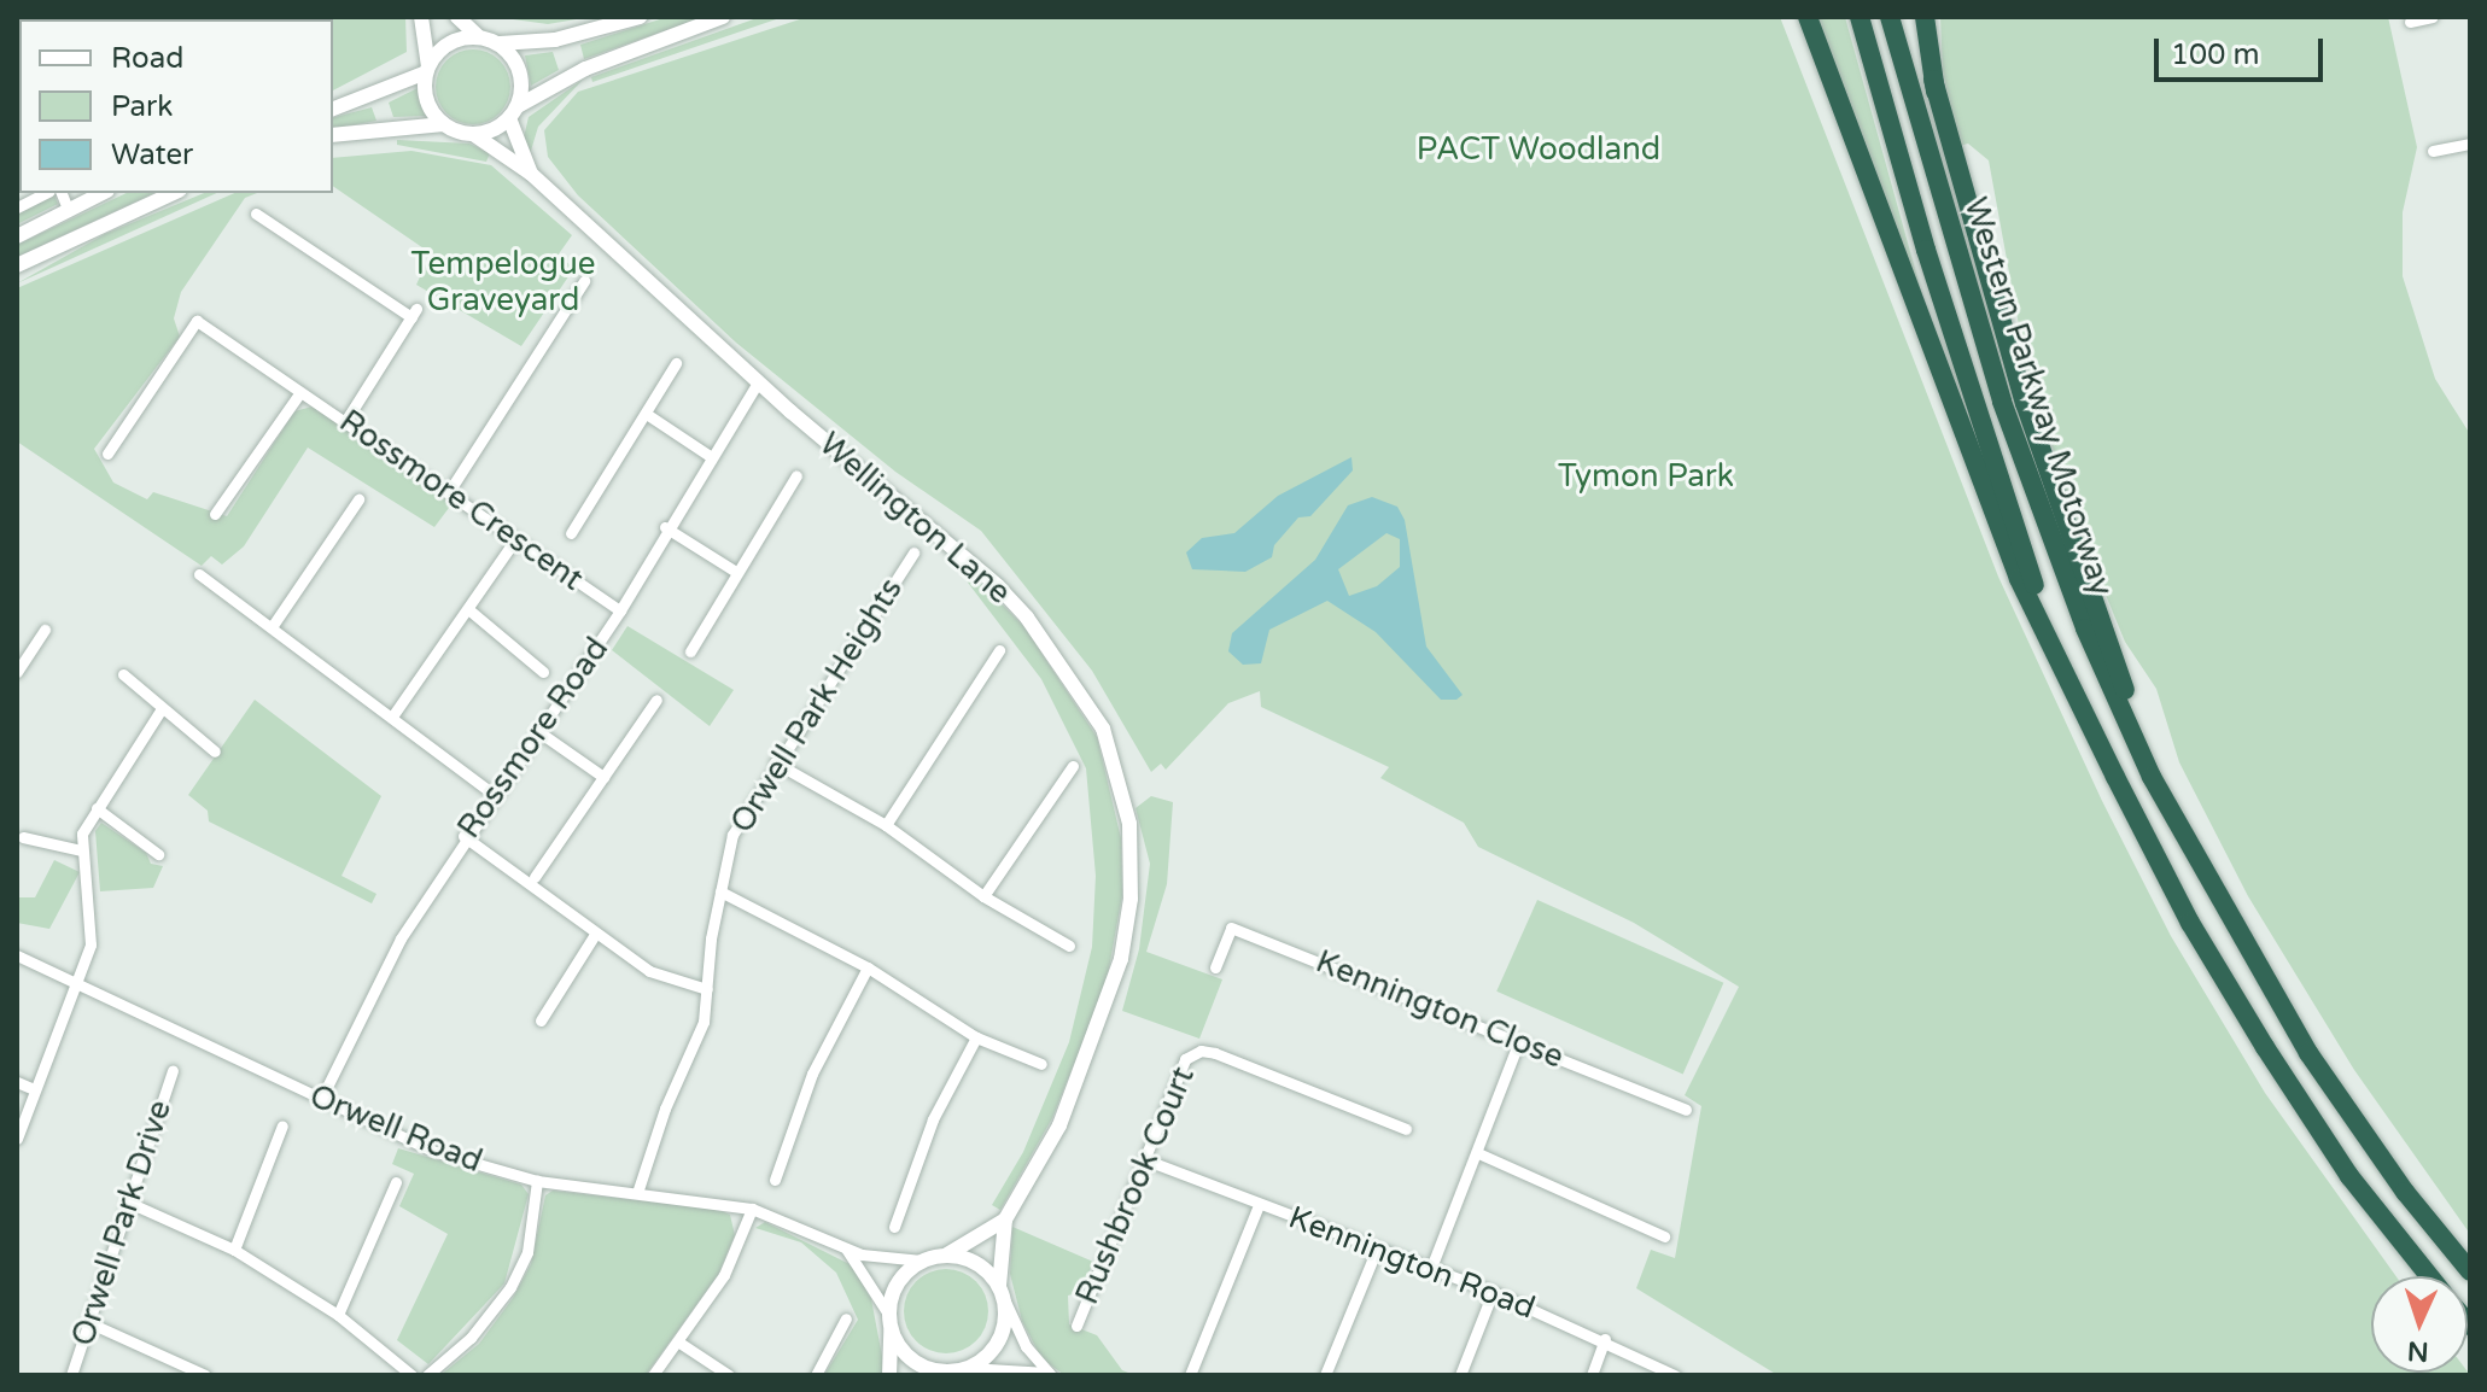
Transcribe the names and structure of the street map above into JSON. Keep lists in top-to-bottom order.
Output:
{
  "streets": {
    "highway": ["Western Parkway Motorway"],
    "street": [
      "Rossmore Crescent",
      "Wellington Lane",
      "Orwell Park Heights",
      "Rossmore Road",
      "Kennington Close",
      "Orwell Road",
      "Rushbrook Court",
      "Orwell Park Drive",
      "Kennington Road"
    ]
  },
  "crossings": [
    ["Rossmore Crescent", "Rossmore Road"],
    ["Wellington Lane", "Rossmore Road"],
    ["Wellington Lane", "Orwell Road"],
    ["Orwell Park Heights", "Orwell Road"],
    ["Rossmore Road", "Orwell Road"],
    ["Rushbrook Court", "Kennington Road"]
  ],
  "parks": ["PACT Woodland", "Tempelogue Graveyard", "Tymon Park"],
  "legend": ["Road", "Park", "Water"],
  "scale_bar": "100 m",
  "north": "bottom"
}
